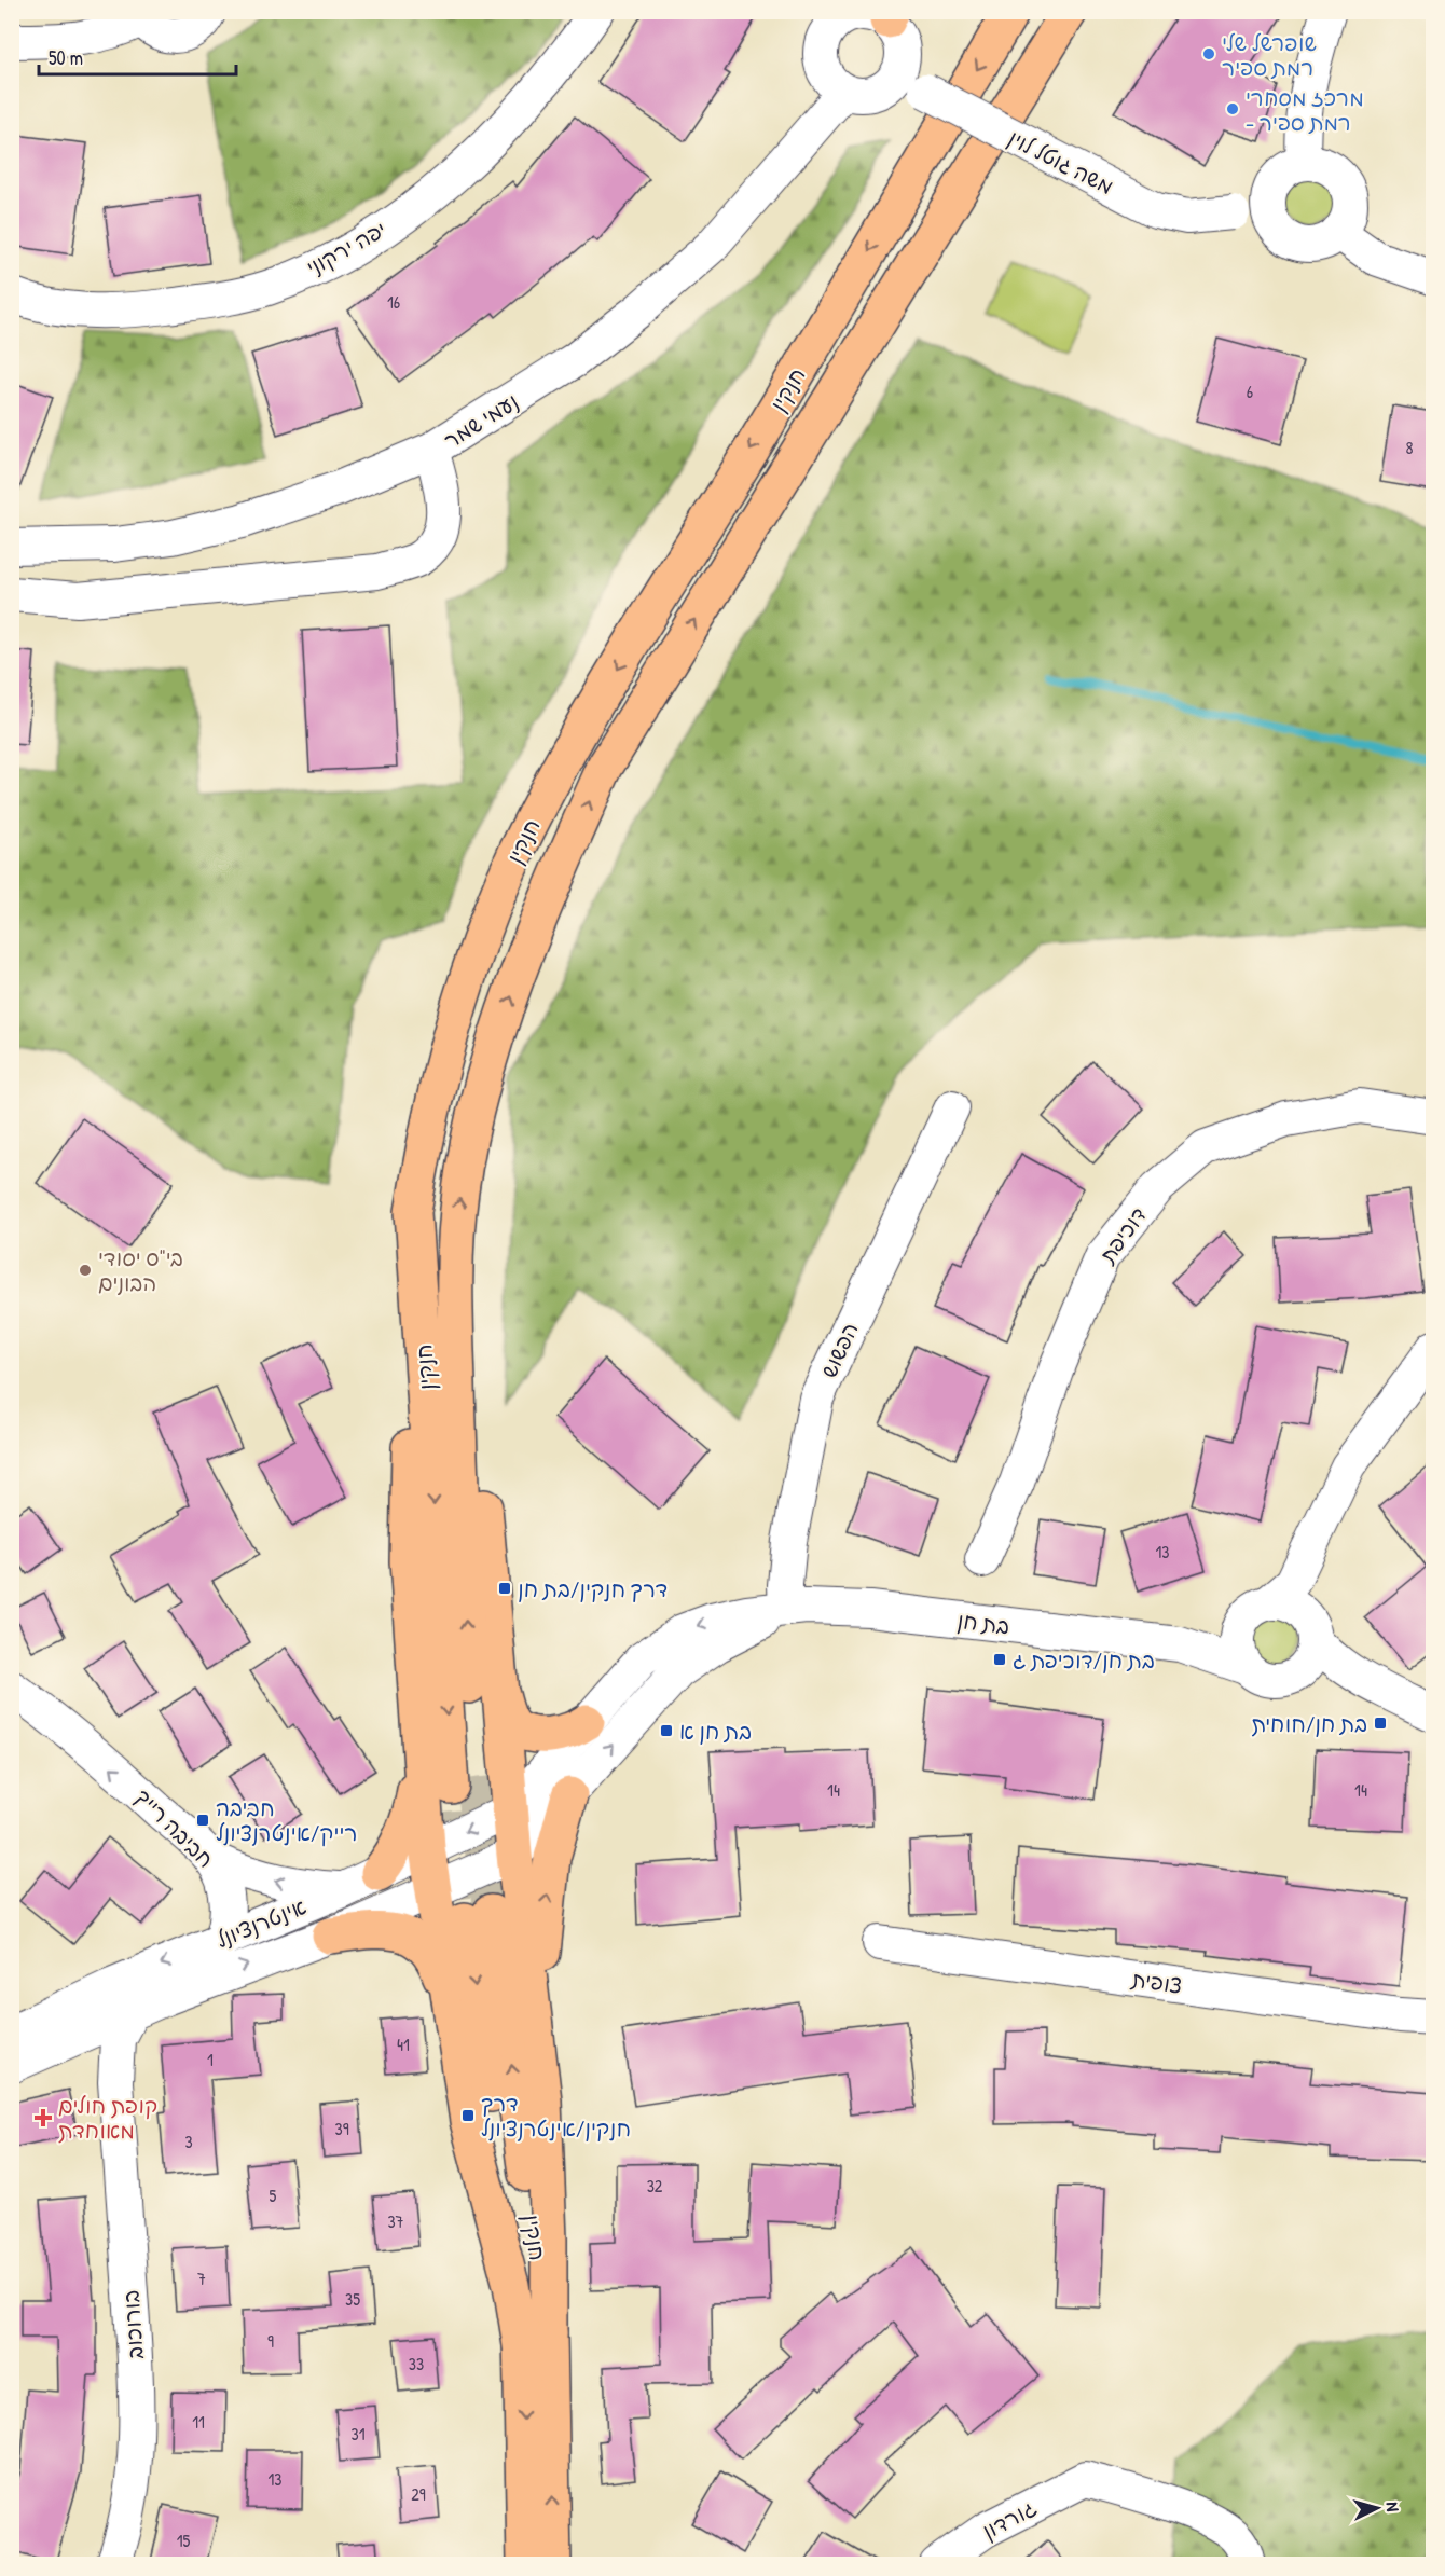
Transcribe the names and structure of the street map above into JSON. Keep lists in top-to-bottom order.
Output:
{
  "streets": {
    "main road": ["חנקין"],
    "street": [
      "משה גוטל לוין",
      "יפה ירקוני",
      "נעמי שמר",
      "דוכיפת",
      "הפשוש",
      "בת חן",
      "חביבה רייך",
      "אינטרנציונל",
      "צופית",
      "בורוכוב",
      "גורדון"
    ]
  },
  "crossings": [
    ["משה גוטל לוין", "נעמי שמר"],
    ["הפשוש", "בת חן"],
    ["בת חן", "אינטרנציונל"],
    ["חביבה רייך", "אינטרנציונל"],
    ["אינטרנציונל", "בורוכוב"]
  ],
  "one_way": ["חביבה רייך"],
  "places": {
    "other": ["שופרשל שלי רמת ספיר", "מרכז מסחרי - רמת ספיר", "בי\"ס יסודי הבונים"],
    "transit": [
      "דרך חנקין/בת חן",
      "בת חן/דוכיפת ג",
      "בת חן/חוחית",
      "בת חן א",
      "חביבה רייק/אינטרנציונל",
      "דרך חנקין/אינטרנציונל"
    ],
    "health": ["קופת חולים מאוחדת"]
  },
  "house_numbers": [
    "16",
    "6",
    "8",
    "13",
    "14",
    "14",
    "41",
    "1",
    "39",
    "3",
    "32",
    "5",
    "37",
    "7",
    "35",
    "9",
    "33",
    "11",
    "31",
    "13",
    "29",
    "15"
  ],
  "scale_bar": "50 m",
  "north": "right"
}
